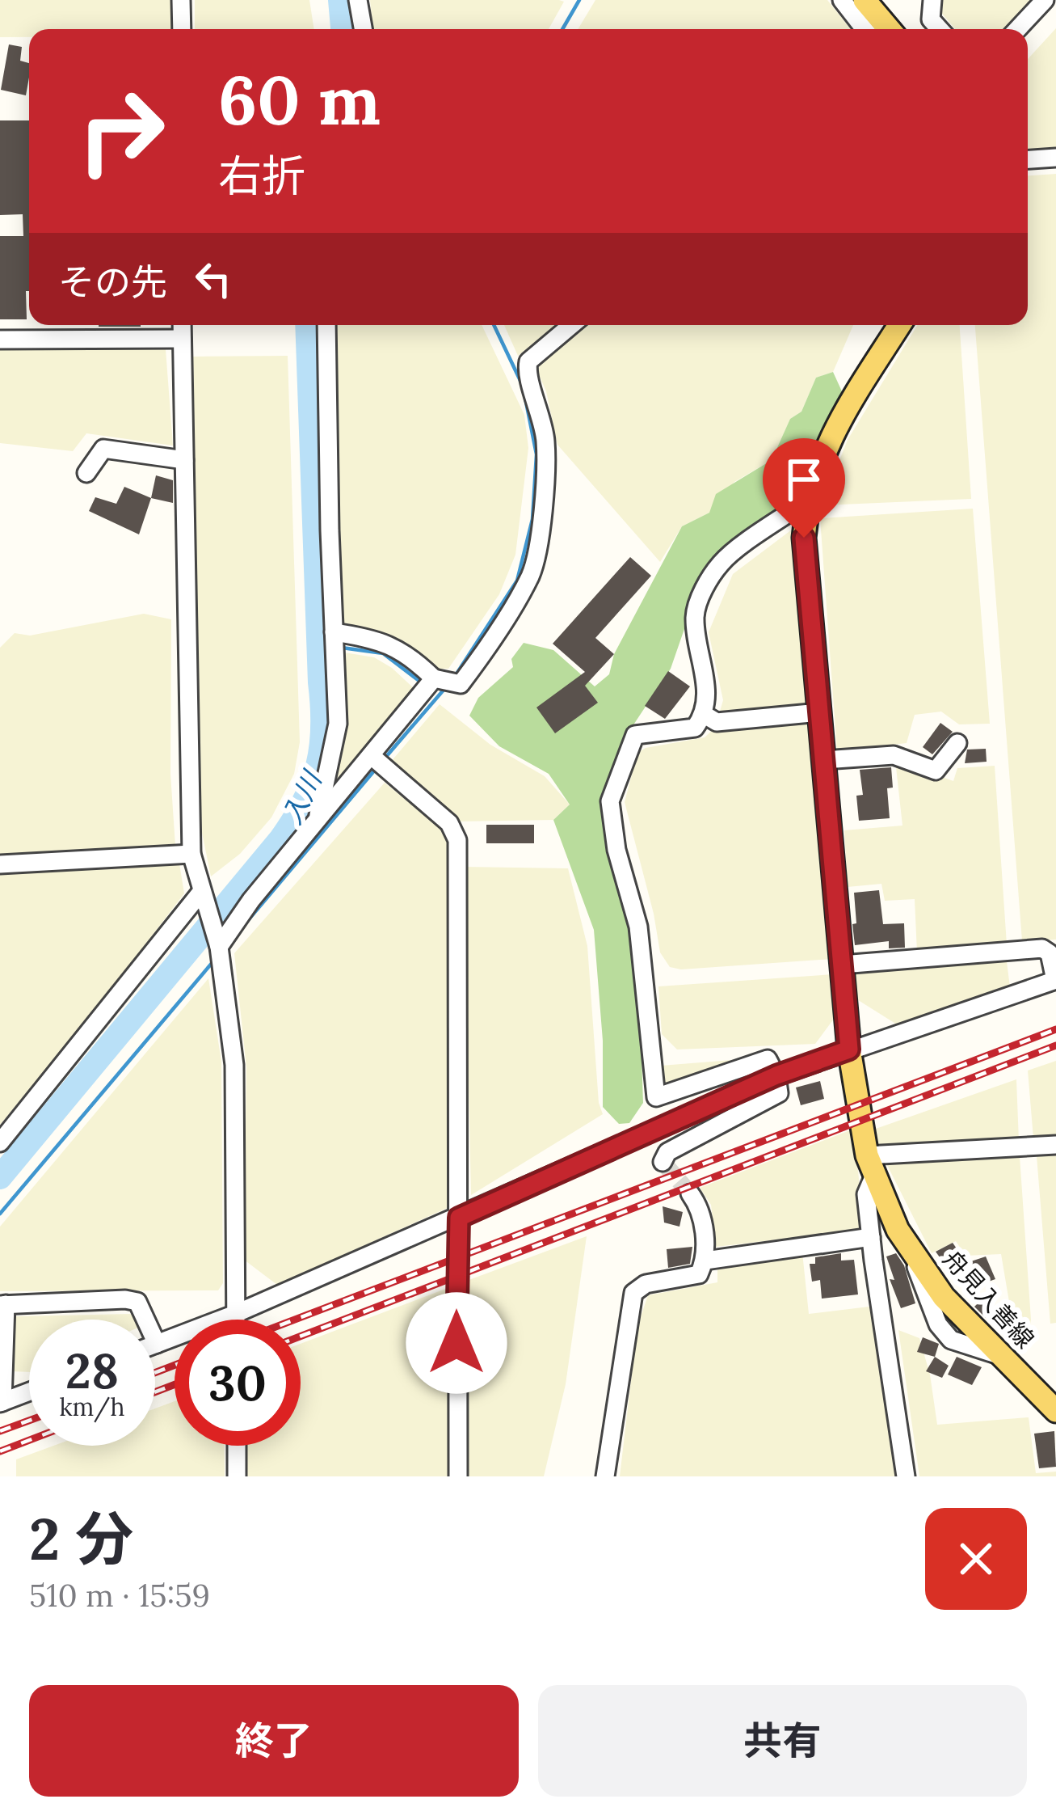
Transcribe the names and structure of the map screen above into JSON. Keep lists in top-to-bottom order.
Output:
{
  "streets": {
    "main road": ["舟見入善線"]
  },
  "water": ["入川"],
  "page": {
    "turn": ["60 m", "右折"],
    "then": "その先",
    "speed": "28 km/h",
    "limit": "30",
    "heading": ["2 分", "510 m · 15:59"],
    "buttons": ["終了", "共有"]
  }
}
